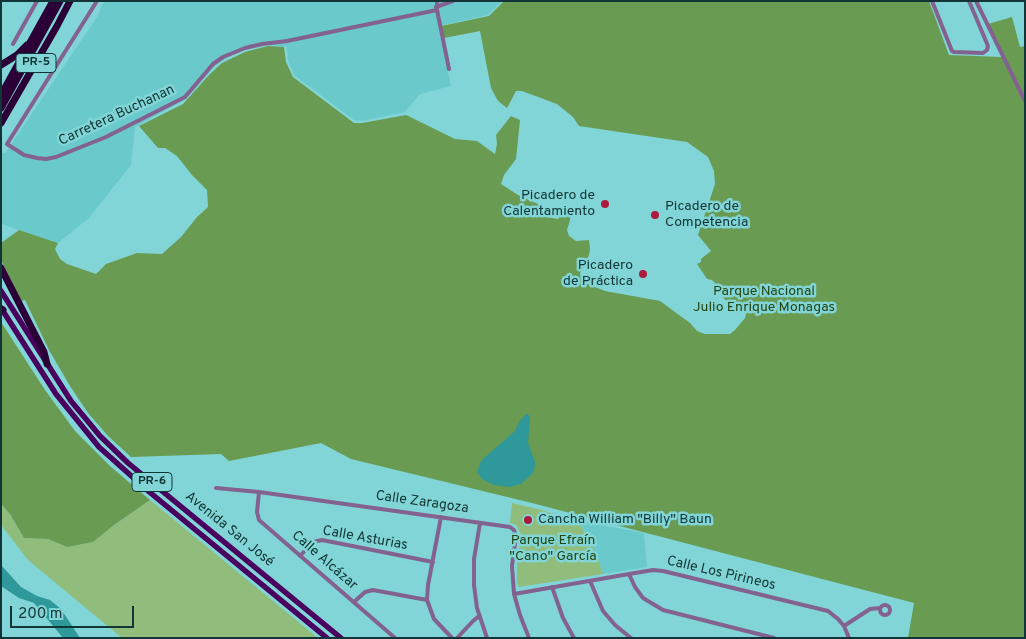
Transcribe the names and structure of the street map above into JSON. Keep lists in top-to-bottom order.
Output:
{
  "streets": {
    "highway": ["PR-5"],
    "main road": ["PR-6", "Avenida San José"],
    "street": [
      "Carretera Buchanan",
      "Calle Zaragoza",
      "Calle Asturias",
      "Calle Alcázar",
      "Calle Los Pirineos"
    ]
  },
  "crossings": [
    ["Calle Zaragoza", "Calle Alcázar"],
    ["Calle Zaragoza", "Calle Los Pirineos"],
    ["Calle Asturias", "Calle Alcázar"]
  ],
  "parks": ["Parque Nacional Julio Enrique Monagas", "Parque Efraín \"Cano\" García"],
  "places": [
    "Picadero de Calentamiento",
    "Picadero de Competencia",
    "Picadero de Práctica",
    "Cancha William \"Billy\" Baun"
  ],
  "scale_bar": "200 m"
}
